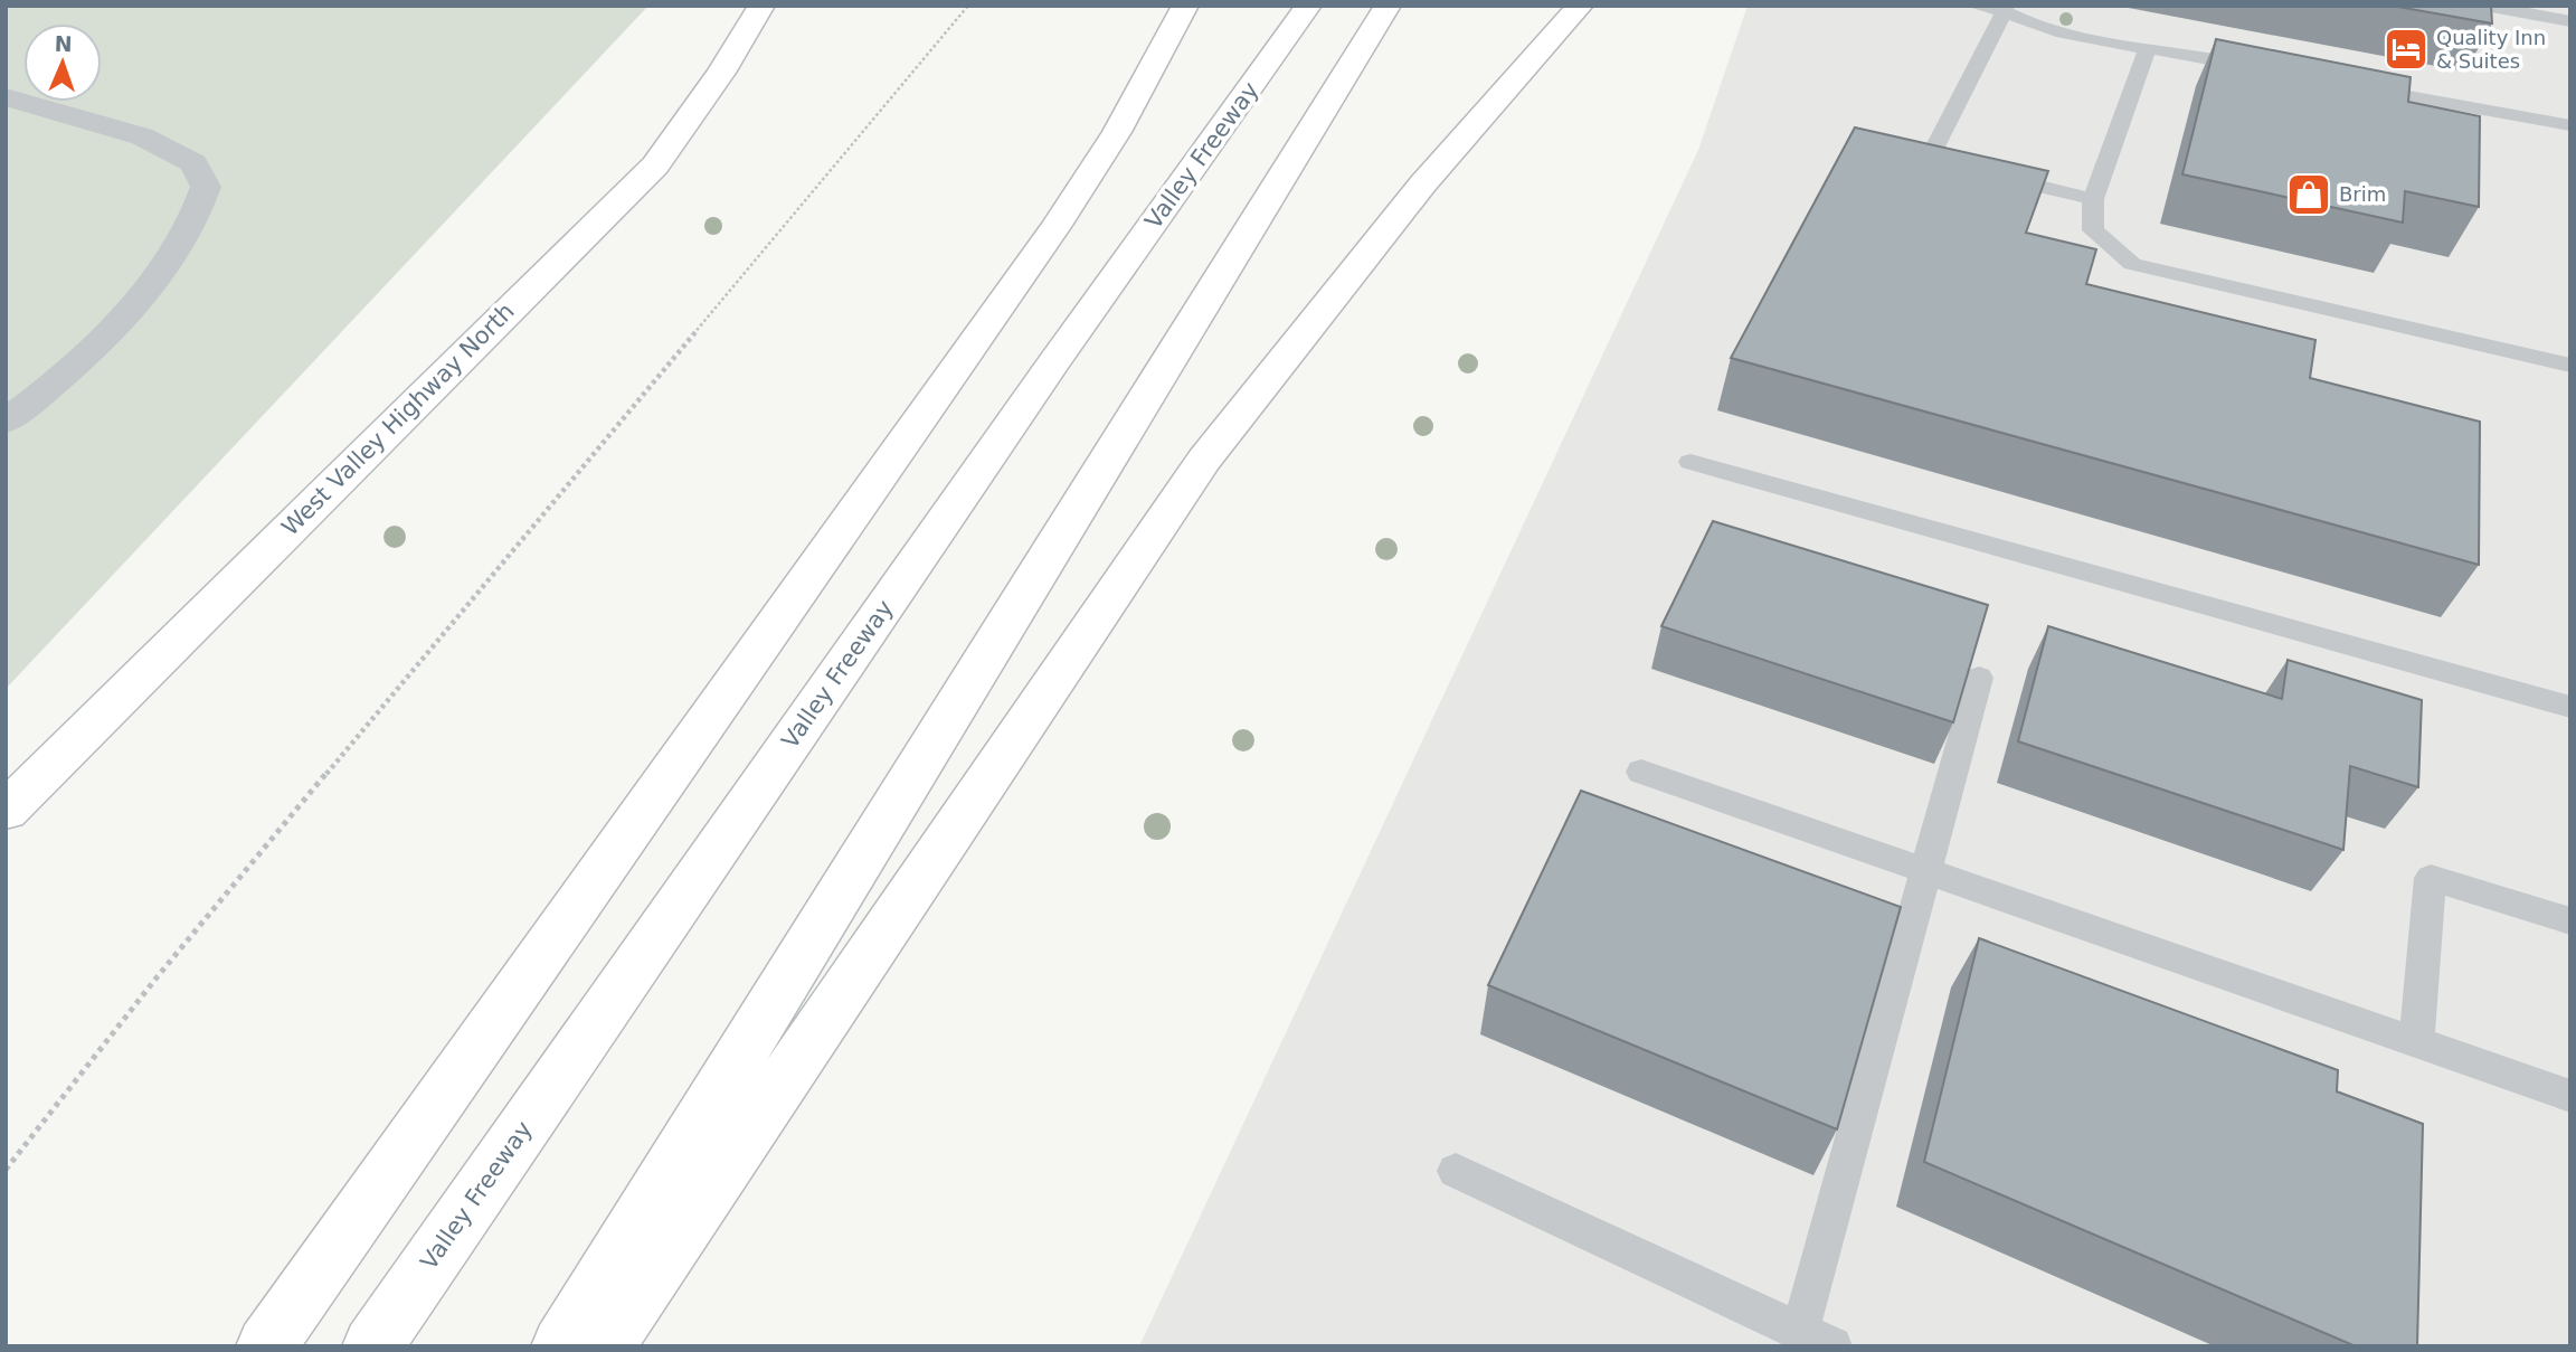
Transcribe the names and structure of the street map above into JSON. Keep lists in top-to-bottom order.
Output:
{
  "streets": {
    "main road": ["Valley Freeway", "West Valley Highway North"]
  },
  "places": {
    "hotel": ["Quality Inn & Suites"],
    "shop": ["Brim"]
  },
  "north": "top"
}
